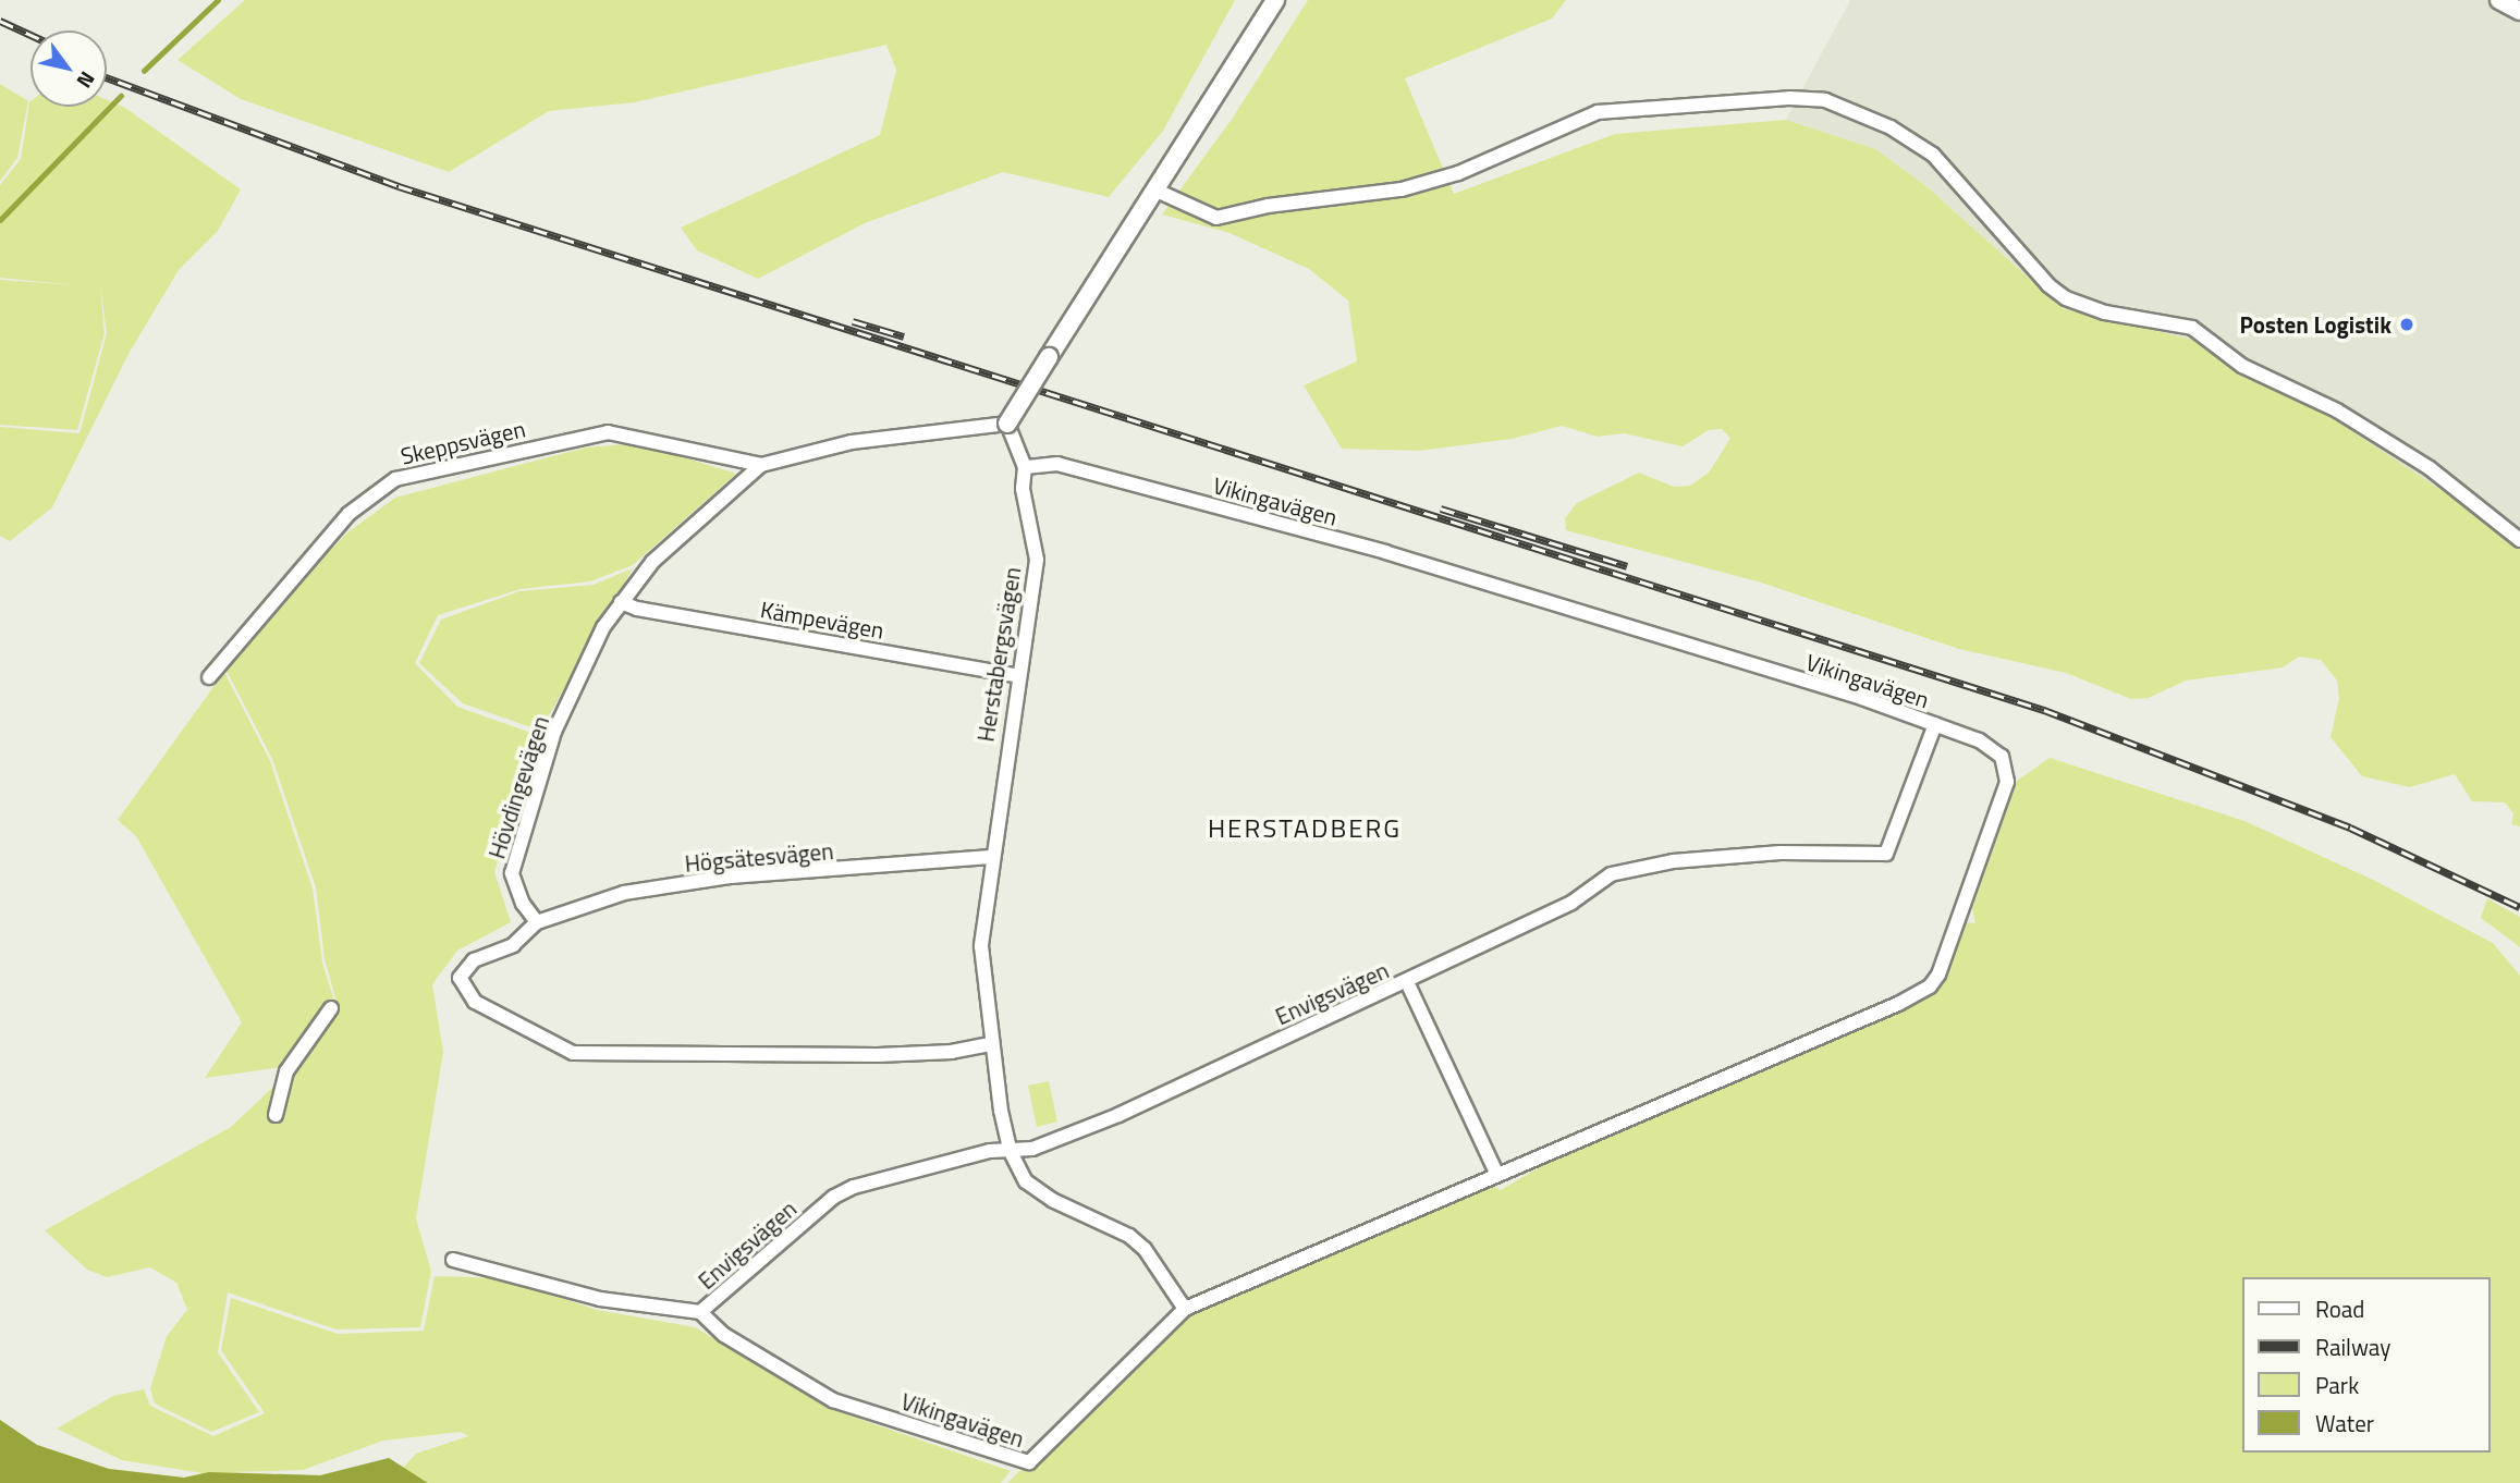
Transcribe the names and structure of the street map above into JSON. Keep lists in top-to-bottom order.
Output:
{
  "streets": {
    "street": [
      "Skeppsvägen",
      "Vikingavägen",
      "Kämpevägen",
      "Herstabergsvägen",
      "Hövdingevägen",
      "Högsätesvägen",
      "Envigsvägen"
    ]
  },
  "crossings": [
    ["Skeppsvägen", "Hövdingevägen"],
    ["Vikingavägen", "Herstabergsvägen"],
    ["Vikingavägen", "Envigsvägen"],
    ["Kämpevägen", "Herstabergsvägen"],
    ["Kämpevägen", "Hövdingevägen"],
    ["Herstabergsvägen", "Högsätesvägen"],
    ["Herstabergsvägen", "Envigsvägen"],
    ["Hövdingevägen", "Högsätesvägen"]
  ],
  "districts": ["HERSTADBERG"],
  "places": ["Posten Logistik"],
  "legend": [
    "Road",
    "Railway",
    "Park",
    "Water"
  ],
  "north": "bottom right"
}
